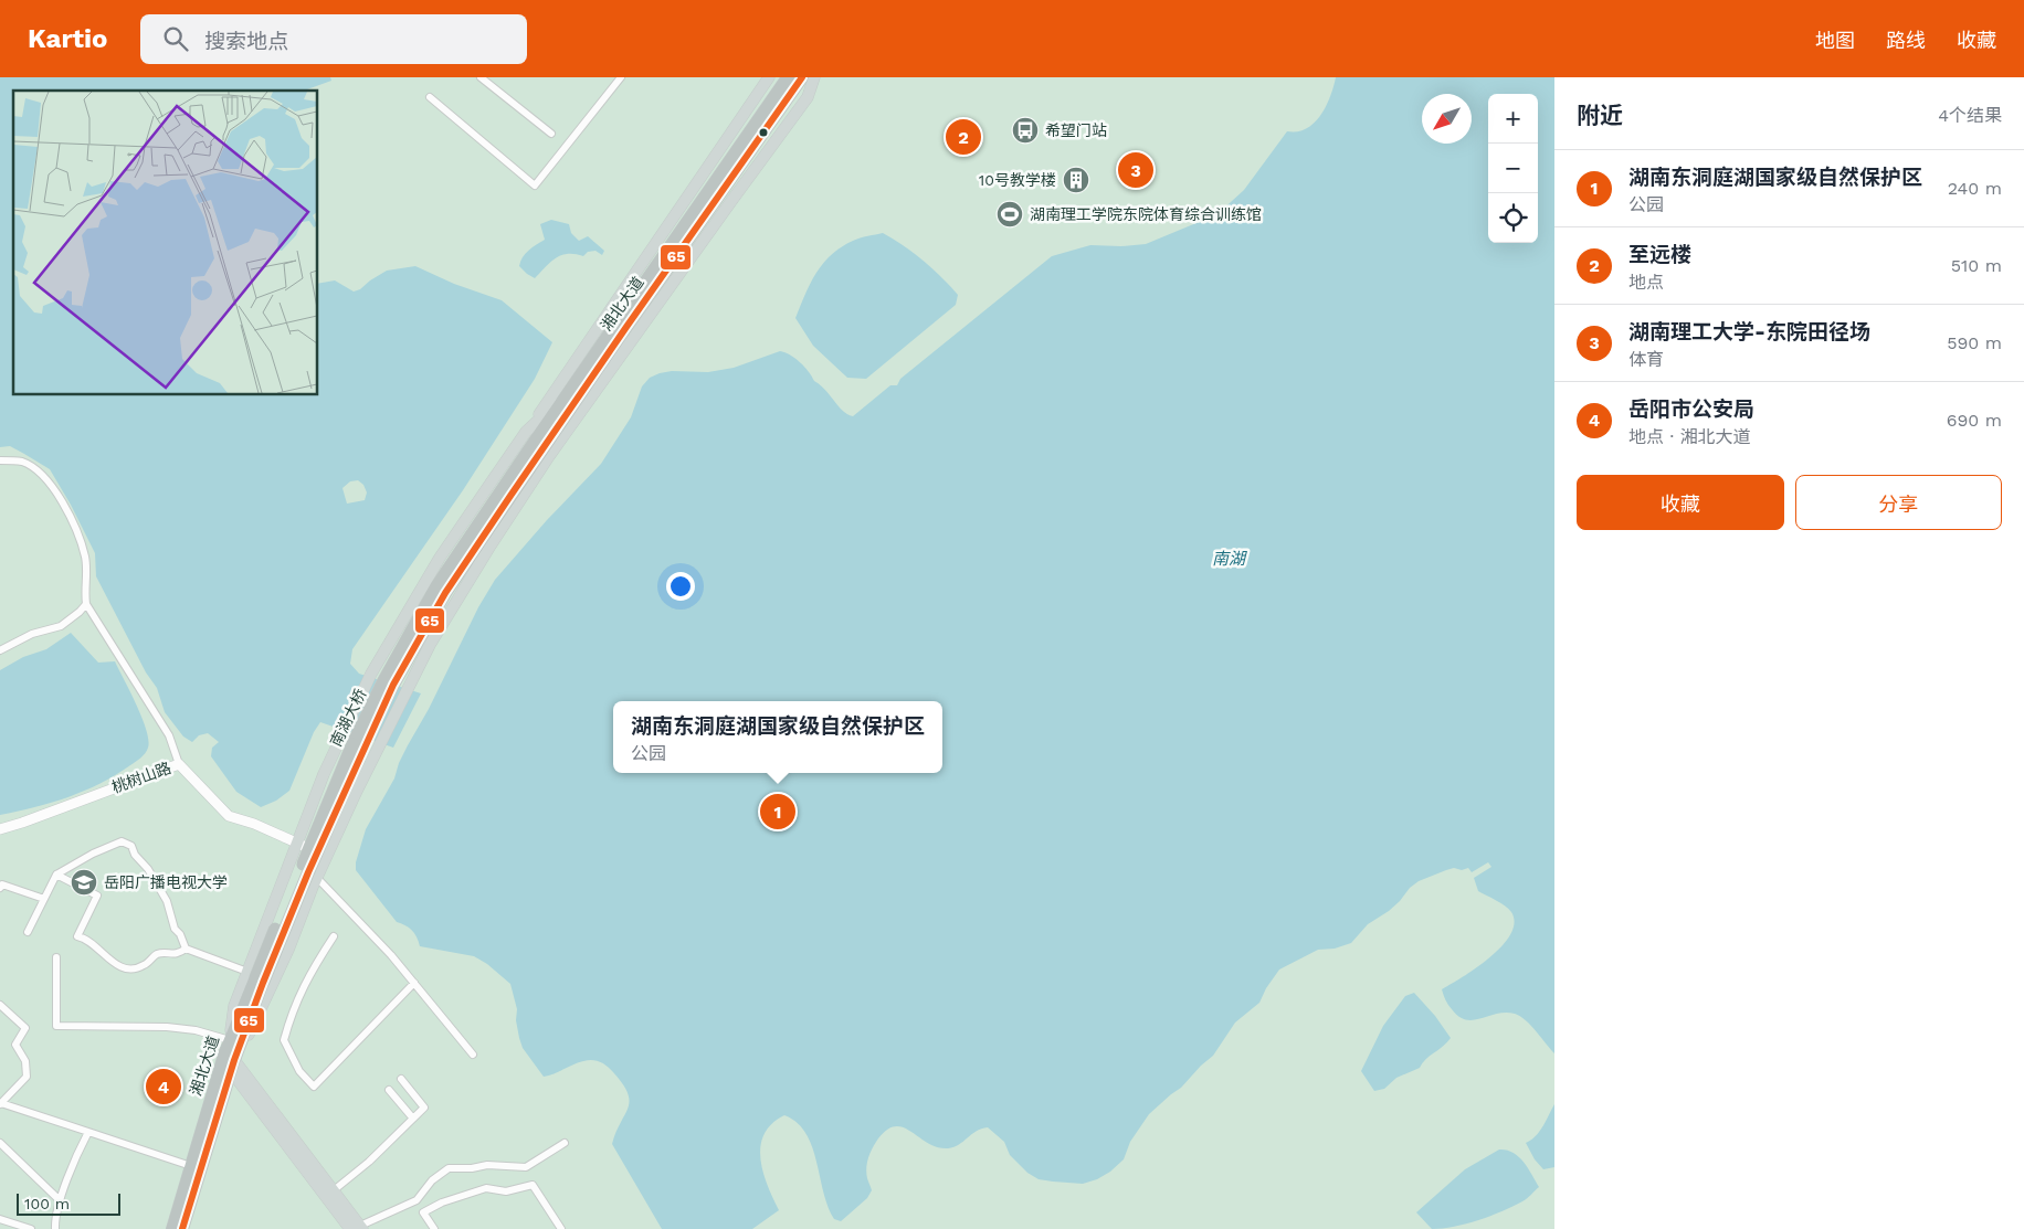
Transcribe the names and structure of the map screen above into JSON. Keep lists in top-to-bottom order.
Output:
{
  "streets": {
    "highway": ["湘北大道", "南湖大桥"],
    "street": ["桃树山路"]
  },
  "crossings": [
    ["湘北大道", "南湖大桥"]
  ],
  "water": ["南湖"],
  "places": {
    "bus stop": ["希望门站"],
    "building": ["10号教学楼"],
    "sports": ["湖南理工学院东院体育综合训练馆"],
    "school or university": ["岳阳广播电视大学"]
  },
  "lines": ["transit line 65"],
  "scale_bar": "100 m",
  "north": "bottom left",
  "page": {
    "header": "Kartio",
    "search": "搜索地点",
    "nav": ["地图", "路线", "收藏"],
    "heading": ["附近", "4个结果"],
    "map_buttons": ["+", "−"],
    "pins": [
      "2",
      "3",
      "1",
      "4"
    ],
    "list": [
      {
        "mark": "1",
        "name": "湖南东洞庭湖国家级自然保护区",
        "note": "公园",
        "value": "240 m"
      },
      {
        "mark": "2",
        "name": "至远楼",
        "note": "地点",
        "value": "510 m"
      },
      {
        "mark": "3",
        "name": "湖南理工大学-东院田径场",
        "note": "体育",
        "value": "590 m"
      },
      {
        "mark": "4",
        "name": "岳阳市公安局",
        "note": "地点 · 湘北大道",
        "value": "690 m"
      }
    ],
    "buttons": ["收藏", "分享"],
    "popup": ["湖南东洞庭湖国家级自然保护区", "公园"],
    "scale": "100 m"
  }
}
